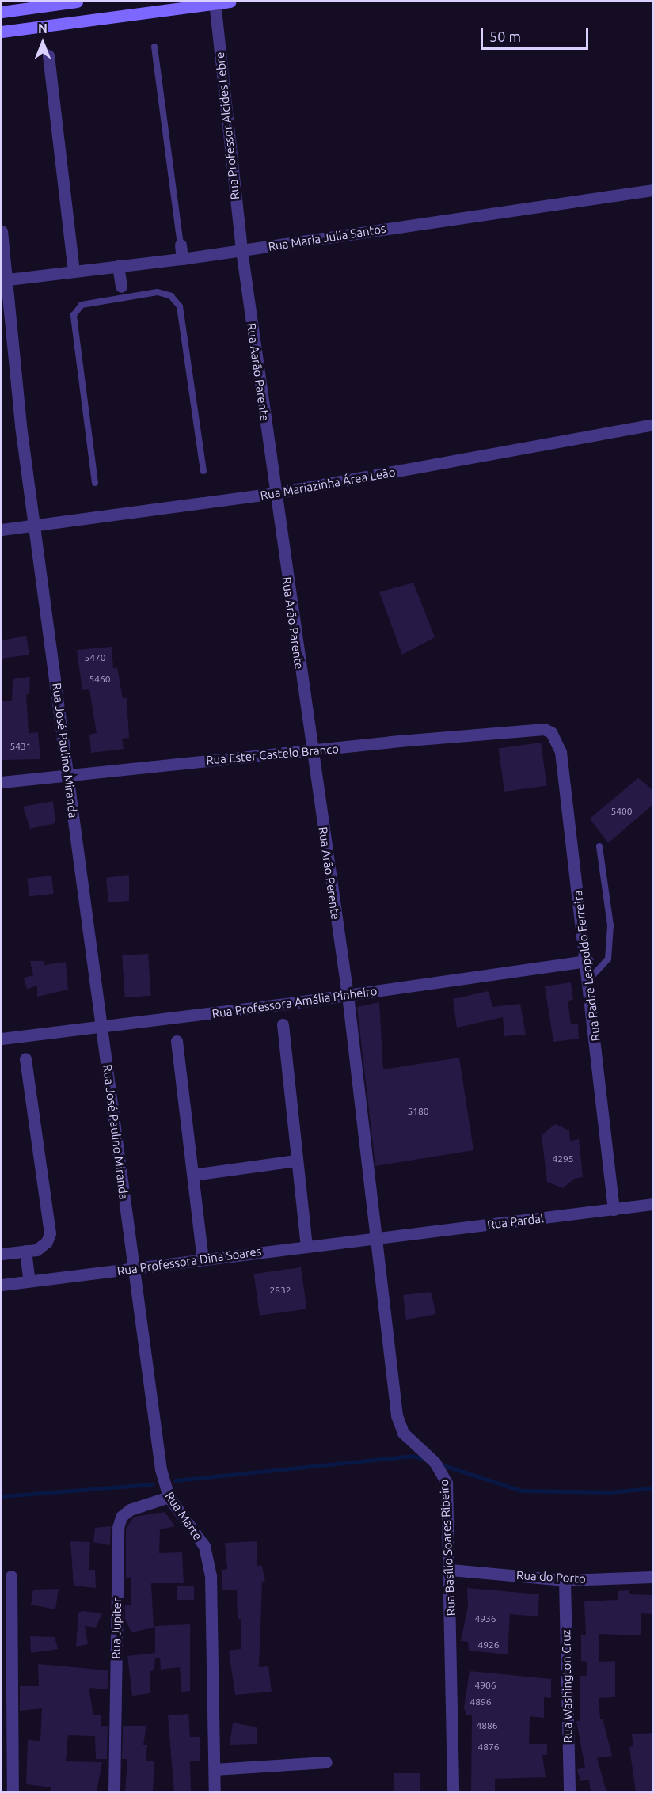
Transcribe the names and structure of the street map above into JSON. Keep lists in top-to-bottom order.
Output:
{
  "streets": {
    "street": [
      "Rua Professor Alcides Lebre",
      "Rua Maria Julia Santos",
      "Rua Aarão Parente",
      "Rua Mariazinha Área Leão",
      "Rua Arão Parente",
      "Rua José Paulino Miranda",
      "Rua Ester Castelo Branco",
      "Rua Arão Perente",
      "Rua Padre Leopoldo Ferreira",
      "Rua Professora Amália Pinheiro",
      "Rua Pardal",
      "Rua Professora Dina Soares",
      "Rua Marte",
      "Rua Basílio Soares Ribeiro",
      "Rua do Porto",
      "Rua Jupiter",
      "Rua Washington Cruz"
    ]
  },
  "crossings": [
    ["Rua Professor Alcides Lebre", "Rua Maria Julia Santos"],
    ["Rua Professor Alcides Lebre", "Rua Aarão Parente"],
    ["Rua Maria Julia Santos", "Rua Aarão Parente"],
    ["Rua Maria Julia Santos", "Rua José Paulino Miranda"],
    ["Rua Aarão Parente", "Rua Mariazinha Área Leão"],
    ["Rua Aarão Parente", "Rua Arão Parente"],
    ["Rua Mariazinha Área Leão", "Rua Arão Parente"],
    ["Rua Mariazinha Área Leão", "Rua José Paulino Miranda"],
    ["Rua Arão Parente", "Rua Ester Castelo Branco"],
    ["Rua Arão Parente", "Rua Arão Perente"],
    ["Rua José Paulino Miranda", "Rua Ester Castelo Branco"],
    ["Rua José Paulino Miranda", "Rua Professora Amália Pinheiro"],
    ["Rua José Paulino Miranda", "Rua Professora Dina Soares"],
    ["Rua José Paulino Miranda", "Rua Marte"],
    ["Rua Ester Castelo Branco", "Rua Arão Perente"],
    ["Rua Ester Castelo Branco", "Rua Padre Leopoldo Ferreira"],
    ["Rua Arão Perente", "Rua Professora Amália Pinheiro"],
    ["Rua Padre Leopoldo Ferreira", "Rua Professora Amália Pinheiro"],
    ["Rua Padre Leopoldo Ferreira", "Rua Pardal"],
    ["Rua Pardal", "Rua Professora Dina Soares"],
    ["Rua Pardal", "Rua Basílio Soares Ribeiro"],
    ["Rua Professora Dina Soares", "Rua Marte"],
    ["Rua Professora Dina Soares", "Rua Basílio Soares Ribeiro"],
    ["Rua Marte", "Rua Jupiter"],
    ["Rua Basílio Soares Ribeiro", "Rua do Porto"],
    ["Rua do Porto", "Rua Washington Cruz"]
  ],
  "house_numbers": [
    "5470",
    "5460",
    "5431",
    "5400",
    "5180",
    "4295",
    "2832",
    "4936",
    "4926",
    "4906",
    "4896",
    "4886",
    "4876"
  ],
  "scale_bar": "50 m",
  "north": "top"
}
